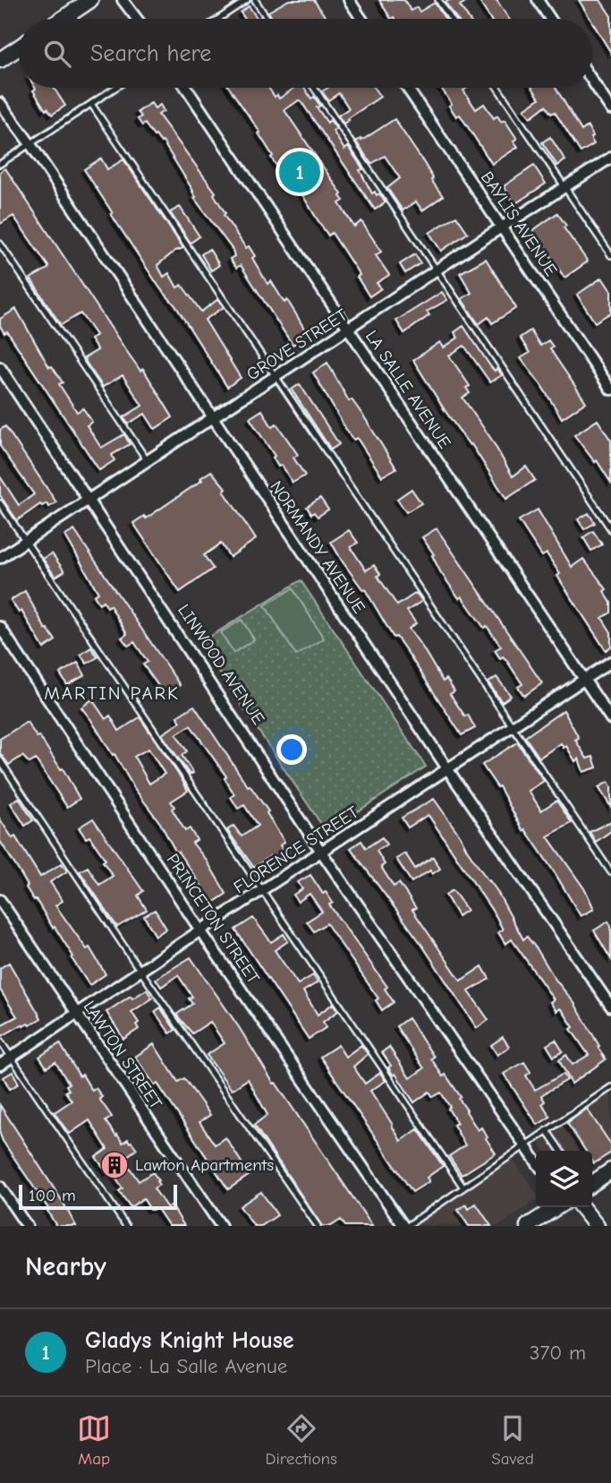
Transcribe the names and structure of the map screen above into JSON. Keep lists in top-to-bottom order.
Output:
{
  "streets": {
    "street": [
      "BAYLIS AVENUE",
      "GROVE STREET",
      "LA SALLE AVENUE",
      "NORMANDY AVENUE",
      "LINWOOD AVENUE",
      "FLORENCE STREET",
      "PRINCETON STREET",
      "LAWTON STREET"
    ]
  },
  "crossings": [
    ["BAYLIS AVENUE", "GROVE STREET"],
    ["GROVE STREET", "LA SALLE AVENUE"],
    ["GROVE STREET", "NORMANDY AVENUE"],
    ["GROVE STREET", "LINWOOD AVENUE"],
    ["LA SALLE AVENUE", "FLORENCE STREET"],
    ["NORMANDY AVENUE", "FLORENCE STREET"],
    ["LINWOOD AVENUE", "FLORENCE STREET"],
    ["FLORENCE STREET", "PRINCETON STREET"],
    ["FLORENCE STREET", "LAWTON STREET"]
  ],
  "districts": ["MARTIN PARK"],
  "places": {
    "building": ["Lawton Apartments"]
  },
  "scale_bar": "100 m",
  "page": {
    "search": "Search here",
    "pins": "1",
    "scale": "100 m",
    "heading": "Nearby",
    "list": [
      {
        "mark": "1",
        "name": "Gladys Knight House",
        "note": "Place · La Salle Avenue",
        "value": "370 m"
      }
    ],
    "nav": ["Map", "Directions", "Saved"]
  }
}
